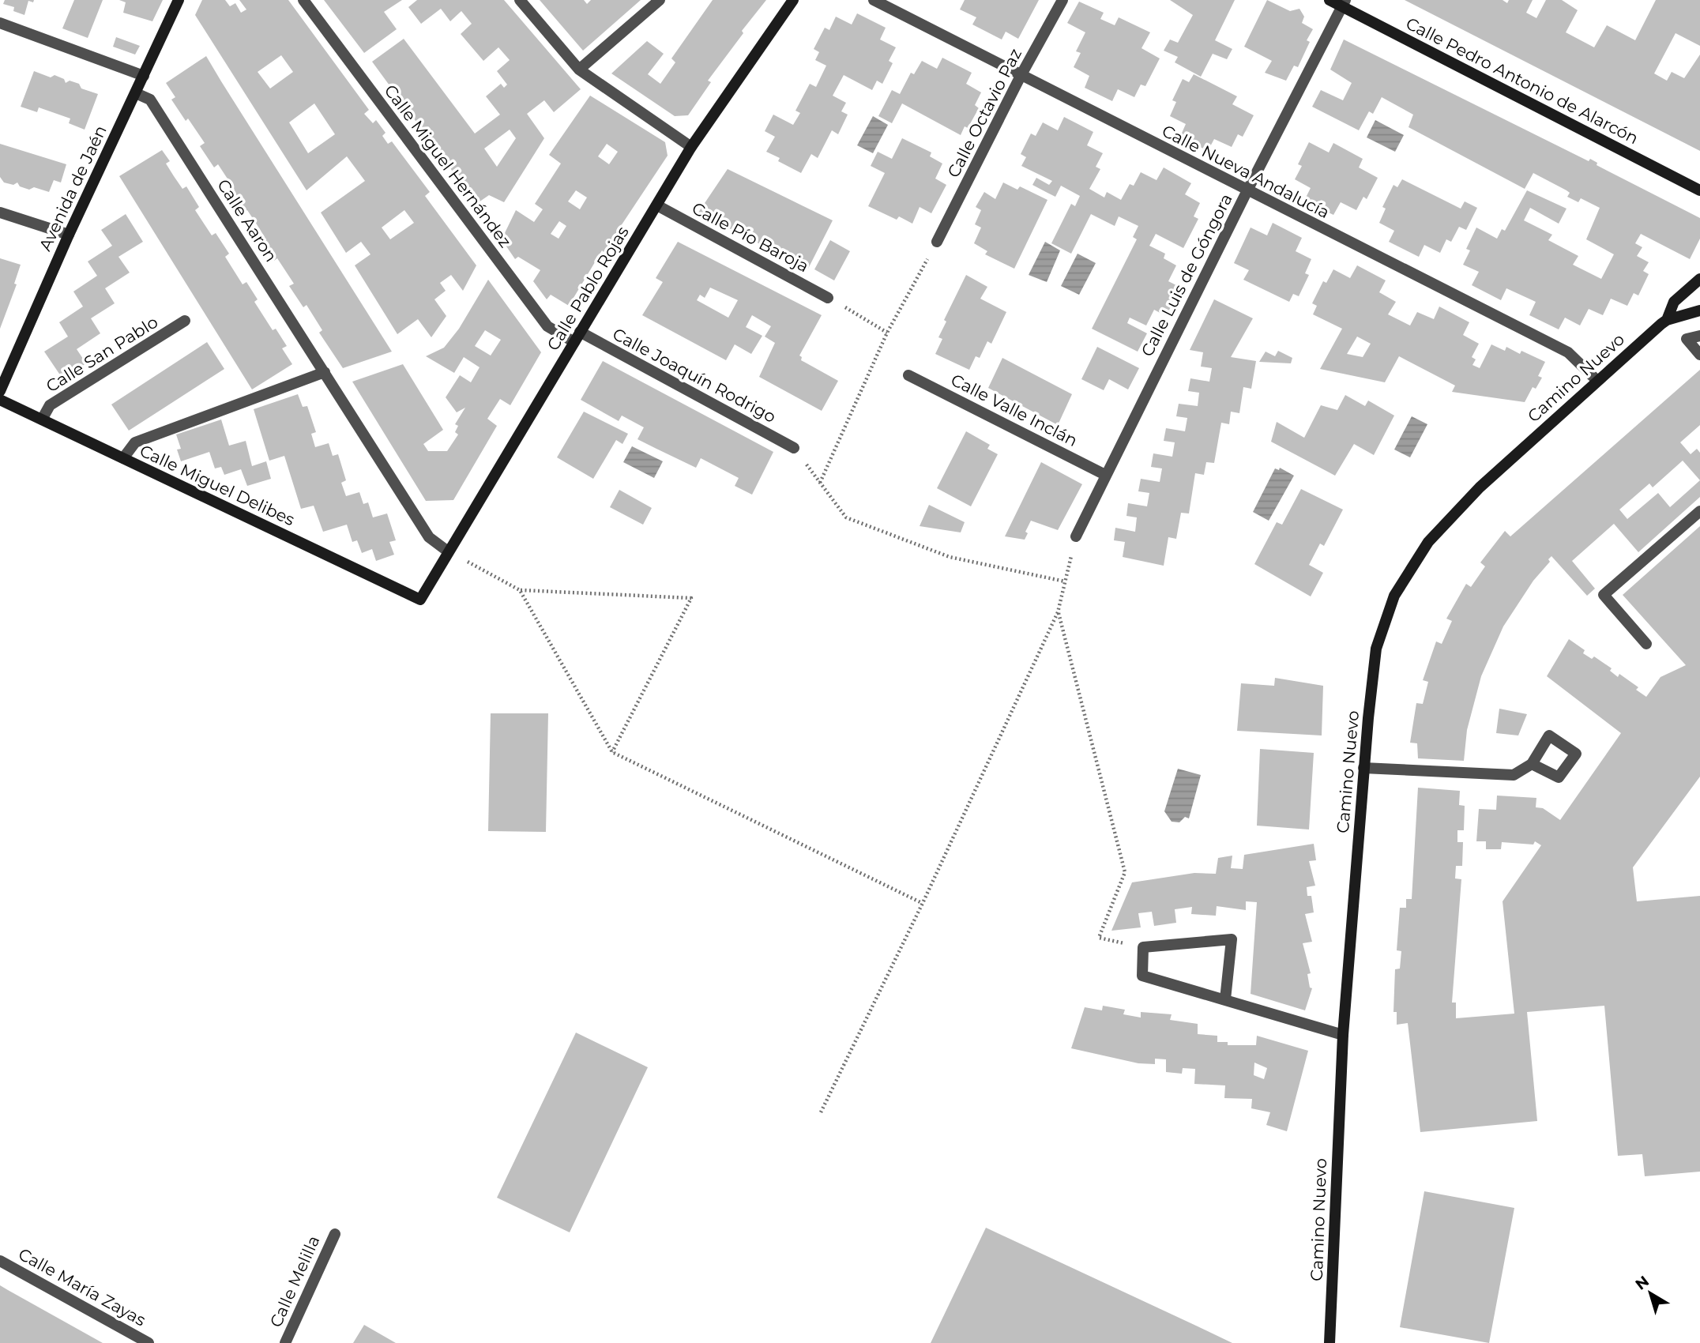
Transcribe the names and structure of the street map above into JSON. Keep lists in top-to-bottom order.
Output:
{
  "streets": {
    "street": [
      "Calle Pedro Antonio de Alarcón",
      "Calle Octavio Paz",
      "Calle Miguel Hernández",
      "Calle Nueva Andalucía",
      "Avenida de Jaén",
      "Calle Aaron",
      "Calle Pío Baroja",
      "Calle Luis de Góngora",
      "Calle Pablo Rojas",
      "Calle San Pablo",
      "Calle Joaquín Rodrigo",
      "Camino Nuevo",
      "Calle Valle Inclán",
      "Calle Miguel Delibes",
      "Calle Melilla",
      "Calle María Zayas"
    ]
  },
  "crossings": [
    ["Calle Pedro Antonio de Alarcón", "Calle Luis de Góngora"],
    ["Calle Octavio Paz", "Calle Nueva Andalucía"],
    ["Calle Miguel Hernández", "Calle Pablo Rojas"],
    ["Calle Nueva Andalucía", "Calle Luis de Góngora"],
    ["Calle Nueva Andalucía", "Camino Nuevo"],
    ["Avenida de Jaén", "Calle Aaron"],
    ["Calle Aaron", "Calle Pablo Rojas"],
    ["Calle Pío Baroja", "Calle Pablo Rojas"],
    ["Calle Luis de Góngora", "Calle Valle Inclán"],
    ["Calle Pablo Rojas", "Calle Joaquín Rodrigo"],
    ["Calle Pablo Rojas", "Calle Miguel Delibes"],
    ["Calle San Pablo", "Calle Miguel Delibes"]
  ],
  "north": "top left"
}
